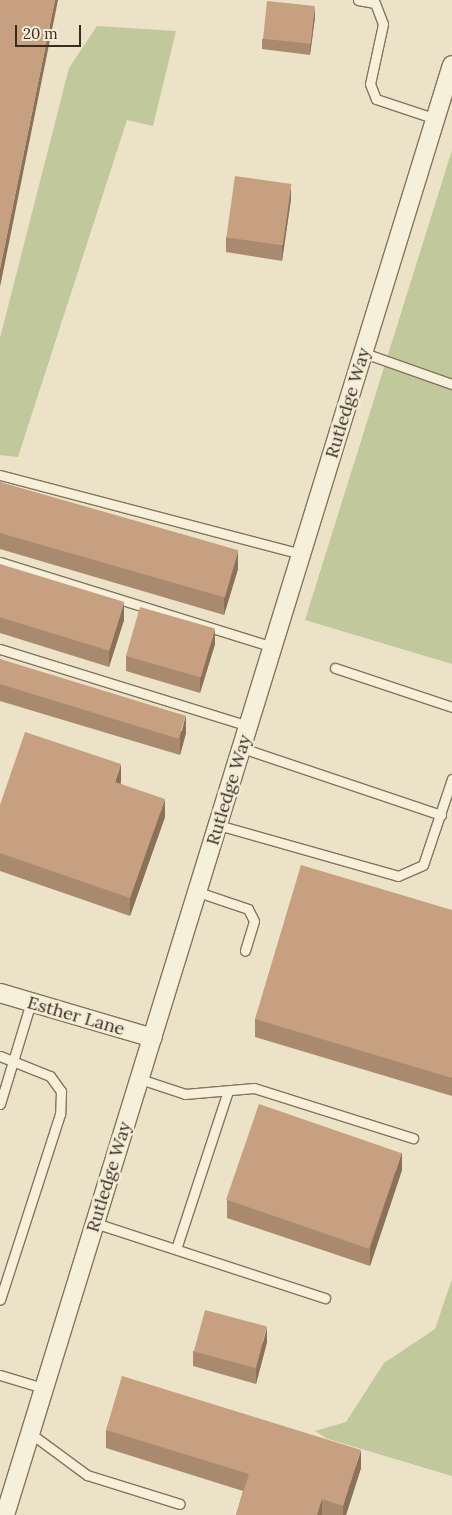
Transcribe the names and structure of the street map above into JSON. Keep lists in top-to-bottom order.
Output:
{
  "streets": {
    "street": ["Rutledge Way", "Esther Lane"]
  },
  "crossings": [
    ["Rutledge Way", "Esther Lane"]
  ],
  "scale_bar": "20 m"
}
